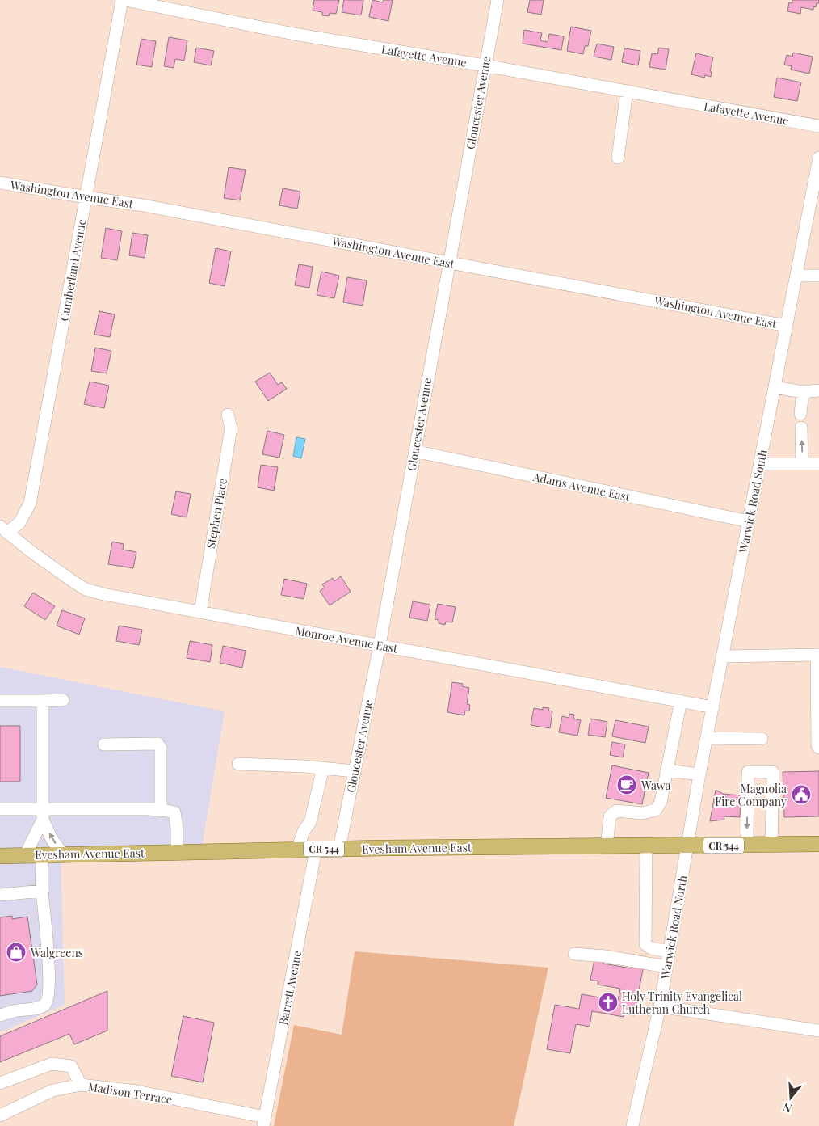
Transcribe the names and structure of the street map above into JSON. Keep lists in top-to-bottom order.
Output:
{
  "streets": {
    "main road": ["CR 544", "Evesham Avenue East"],
    "street": [
      "Lafayette Avenue",
      "Gloucester Avenue",
      "Washington Avenue East",
      "Cumberland Avenue",
      "Adams Avenue East",
      "Warwick Road South",
      "Stephen Place",
      "Monroe Avenue East",
      "Warwick Road North",
      "Barrett Avenue",
      "Madison Terrace"
    ]
  },
  "crossings": [
    ["Lafayette Avenue", "Gloucester Avenue"],
    ["Gloucester Avenue", "Washington Avenue East"],
    ["Gloucester Avenue", "Adams Avenue East"],
    ["Gloucester Avenue", "Monroe Avenue East"],
    ["Gloucester Avenue", "Evesham Avenue East"],
    ["Washington Avenue East", "Cumberland Avenue"],
    ["Washington Avenue East", "Warwick Road South"],
    ["Cumberland Avenue", "Monroe Avenue East"],
    ["Adams Avenue East", "Warwick Road South"],
    ["Warwick Road South", "Monroe Avenue East"],
    ["Warwick Road South", "CR 544"],
    ["Warwick Road South", "Evesham Avenue East"],
    ["Warwick Road South", "Warwick Road North"],
    ["Stephen Place", "Monroe Avenue East"],
    ["CR 544", "Evesham Avenue East"],
    ["CR 544", "Warwick Road North"],
    ["Evesham Avenue East", "Warwick Road North"],
    ["Evesham Avenue East", "Barrett Avenue"],
    ["Barrett Avenue", "Madison Terrace"]
  ],
  "places": {
    "cafe": ["Wawa"],
    "public building": ["Magnolia Fire Company"],
    "shop": ["Walgreens"],
    "church": ["Holy Trinity Evangelical Lutheran Church"]
  },
  "north": "bottom"
}
